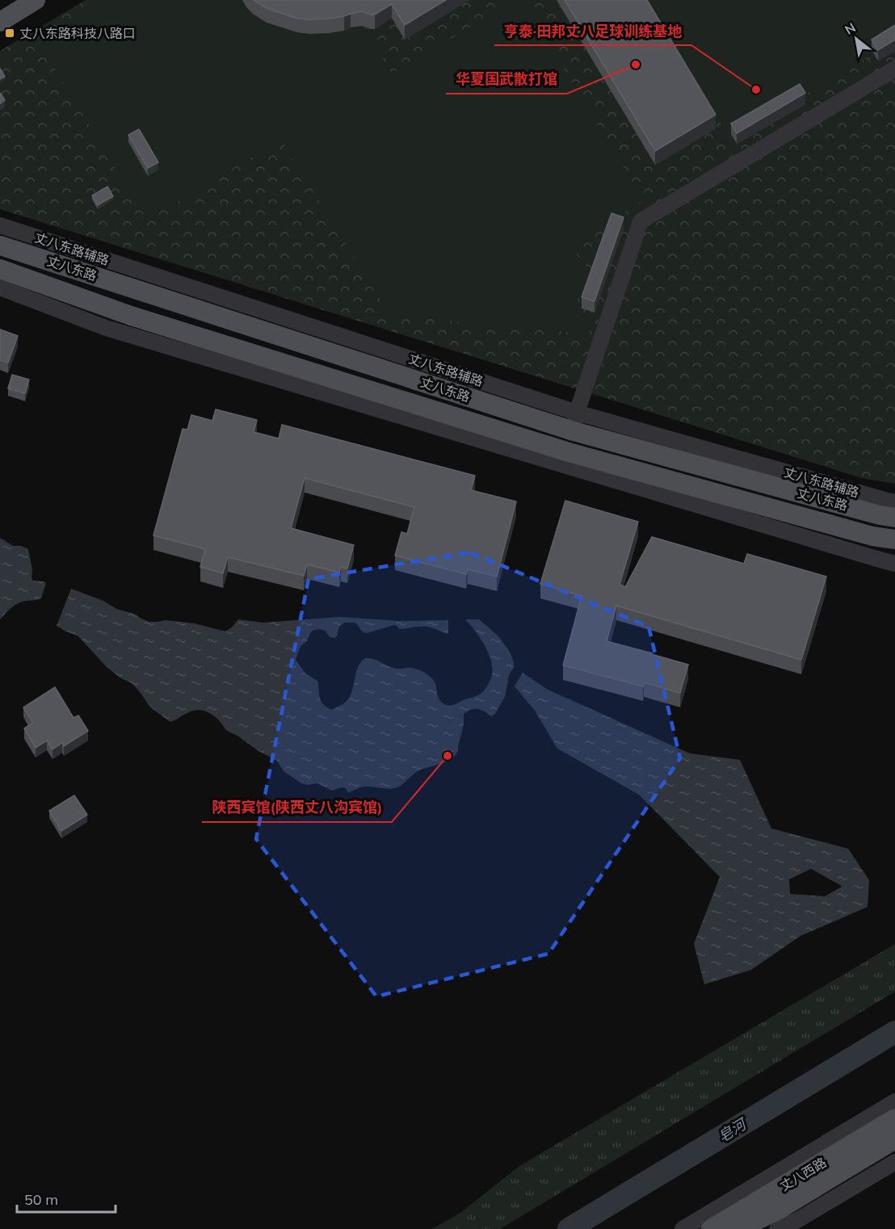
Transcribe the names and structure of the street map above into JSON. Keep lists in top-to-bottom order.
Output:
{
  "streets": {
    "main road": ["丈八东路", "丈八西路"],
    "street": ["丈八东路辅路"]
  },
  "crossings": [
    ["丈八东路辅路", "丈八东路"]
  ],
  "water": ["皂河"],
  "places": {
    "transit": ["丈八东路科技八路口"],
    "other": ["华夏国武散打馆", "亨泰·田邦丈八足球训练基地", "陕西宾馆(陕西丈八沟宾馆)"]
  },
  "scale_bar": "50 m",
  "north": "top left"
}
